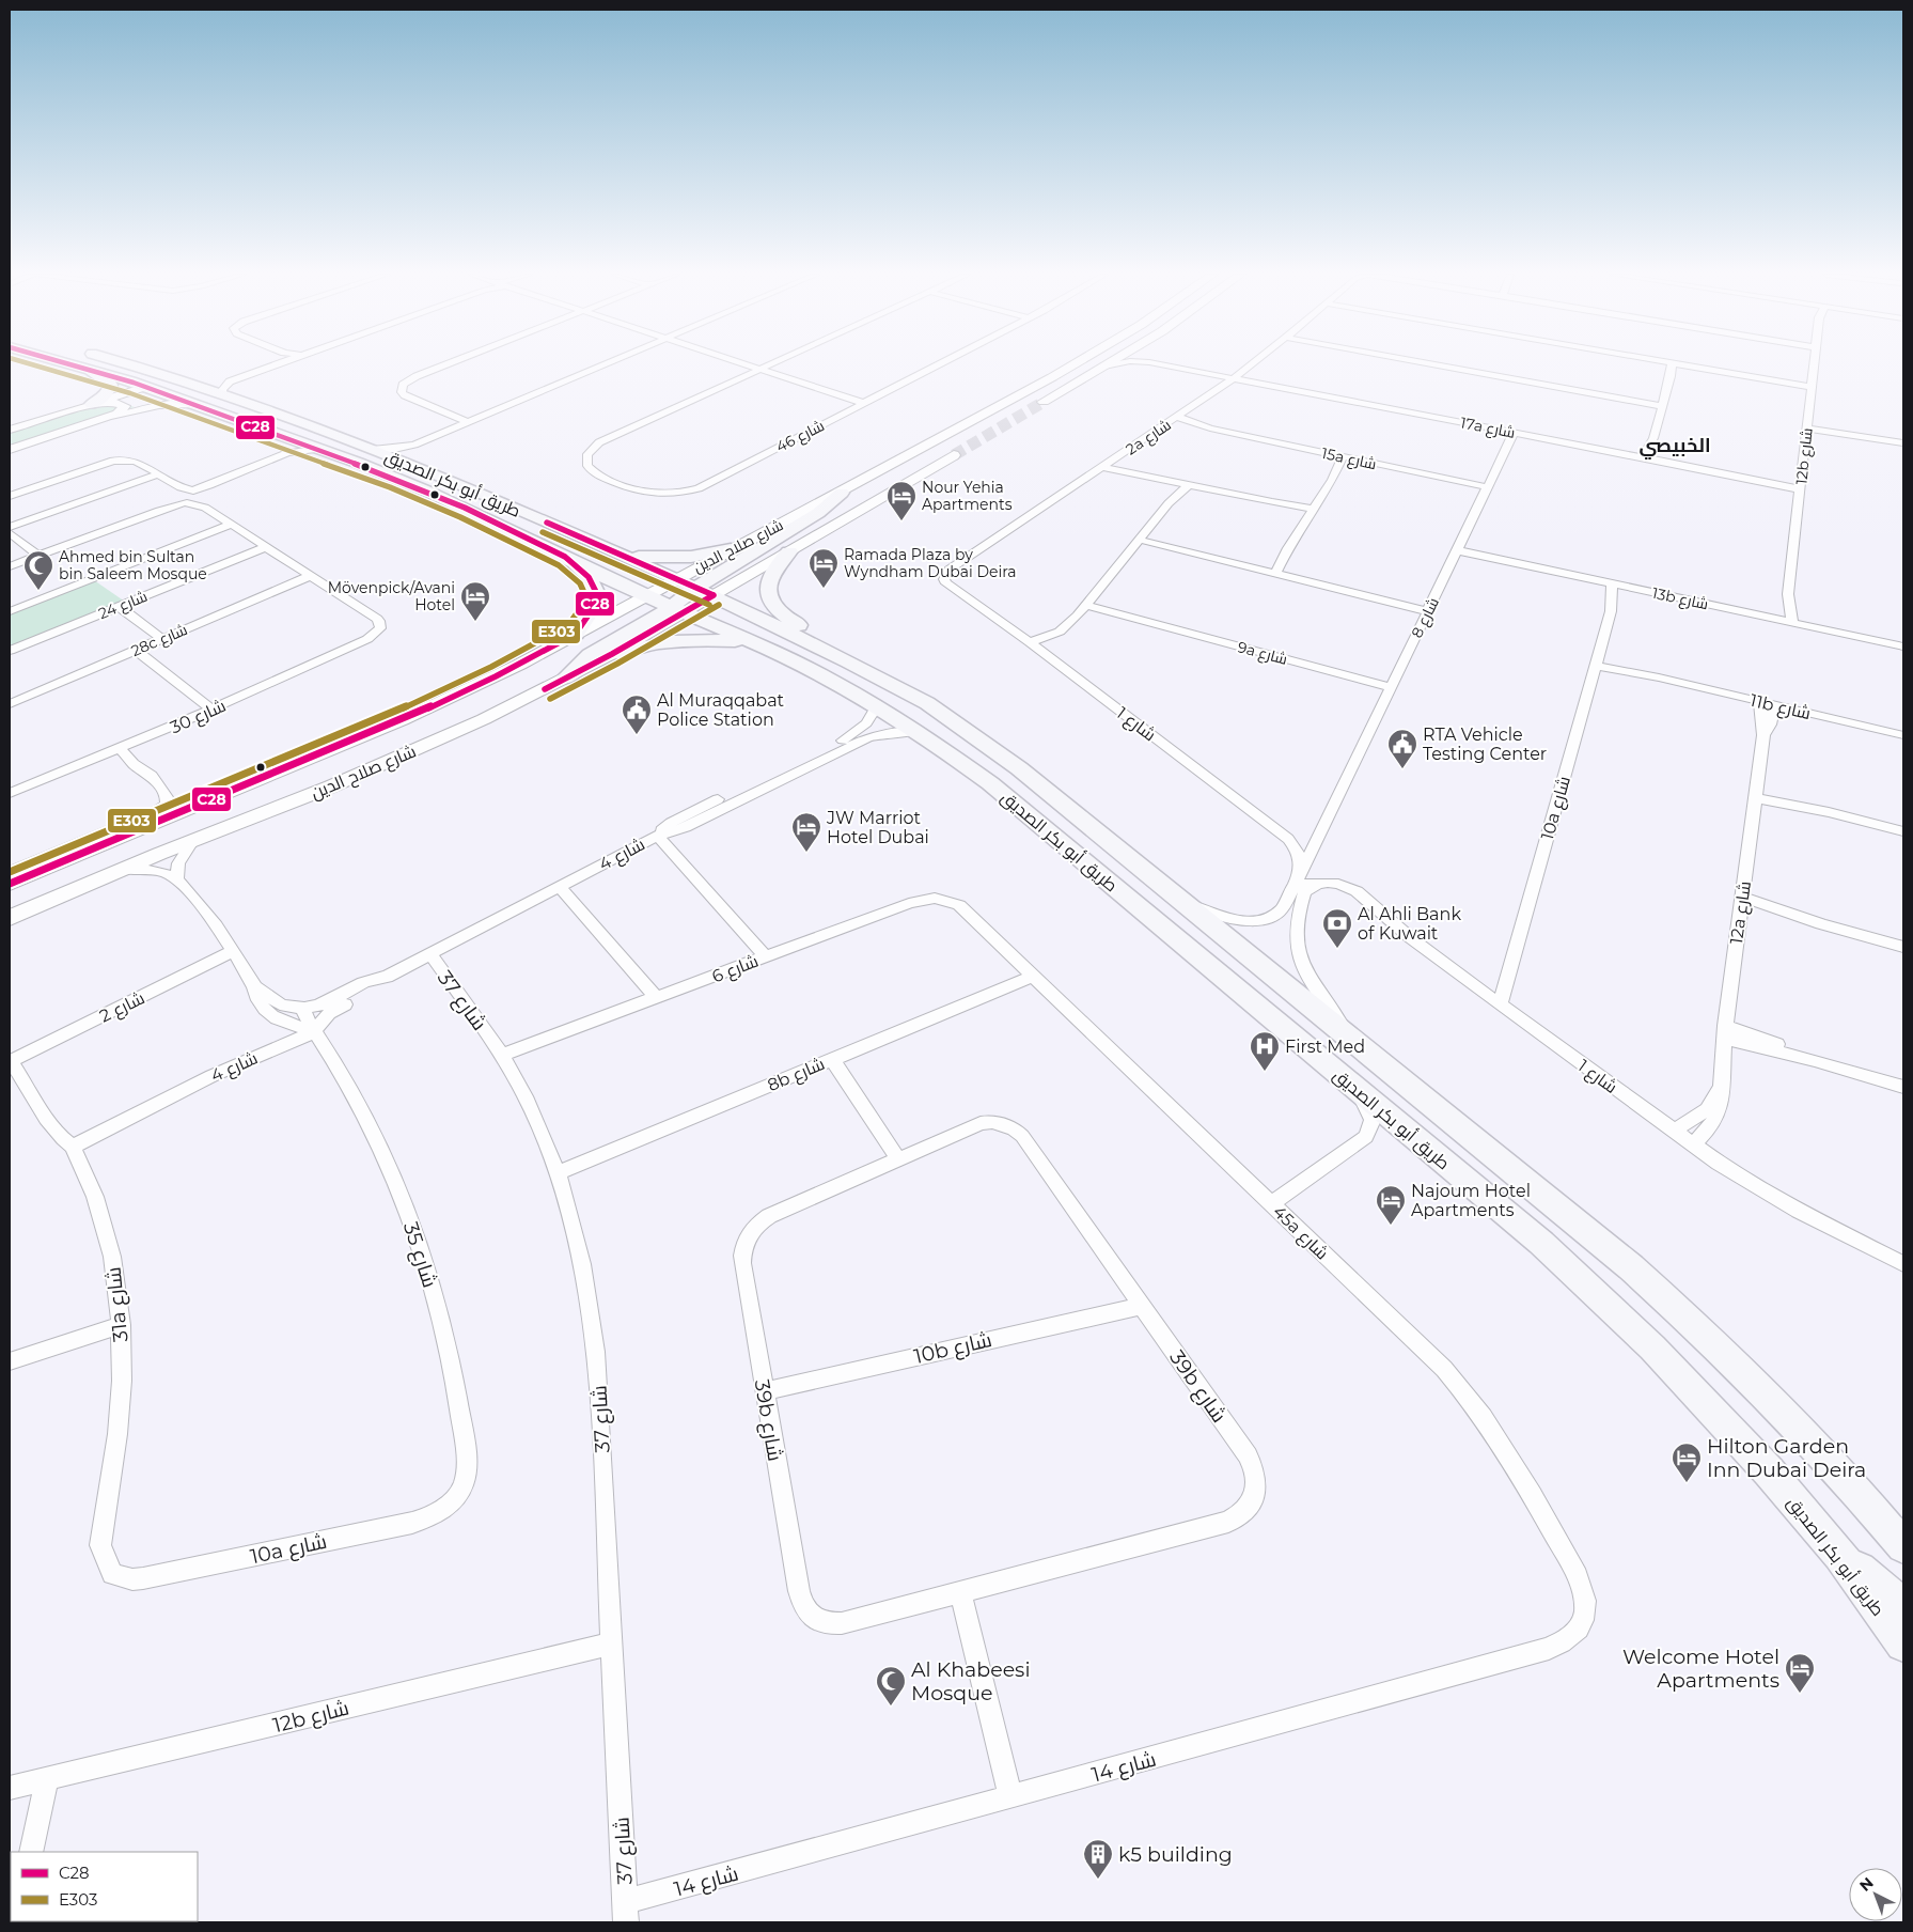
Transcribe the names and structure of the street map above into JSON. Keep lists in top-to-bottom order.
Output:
{
  "streets": {
    "main road": ["طريق أبو بكر الصديق", "شارع صلاح الدين"],
    "street": [
      "17a شارع",
      "شارع 46",
      "2a شارع",
      "12b شارع",
      "15a شارع",
      "13b شارع",
      "شارع 24",
      "شارع 8",
      "28c شارع",
      "9a شارع",
      "11b شارع",
      "شارع 30",
      "شارع 1",
      "10a شارع",
      "شارع 4",
      "12a شارع",
      "شارع 6",
      "شارع 37",
      "شارع 2",
      "8b شارع",
      "45a شارع",
      "شارع 35",
      "31a شارع",
      "10b شارع",
      "39b شارع",
      "شارع 14"
    ]
  },
  "crossings": [
    ["17a شارع", "2a شارع"],
    ["17a شارع", "12b شارع"],
    ["17a شارع", "شارع 8"],
    ["2a شارع", "15a شارع"],
    ["2a شارع", "شارع 1"],
    ["12b شارع", "13b شارع"],
    ["12b شارع", "شارع 37"],
    ["15a شارع", "شارع 8"],
    ["طريق أبو بكر الصديق", "شارع صلاح الدين"],
    ["طريق أبو بكر الصديق", "شارع 8"],
    ["طريق أبو بكر الصديق", "شارع 4"],
    ["13b شارع", "شارع 8"],
    ["13b شارع", "10a شارع"],
    ["شارع 8", "9a شارع"],
    ["شارع 8", "شارع 1"],
    ["28c شارع", "شارع 30"],
    ["11b شارع", "10a شارع"],
    ["11b شارع", "12a شارع"],
    ["شارع 1", "10a شارع"],
    ["شارع 1", "12a شارع"],
    ["10a شارع", "شارع 35"],
    ["10a شارع", "31a شارع"],
    ["شارع 4", "شارع 37"],
    ["شارع 4", "شارع 35"],
    ["شارع 4", "31a شارع"],
    ["شارع 6", "شارع 37"],
    ["شارع 6", "45a شارع"],
    ["شارع 37", "8b شارع"],
    ["شارع 37", "شارع 14"],
    ["شارع 2", "31a شارع"],
    ["8b شارع", "45a شارع"],
    ["45a شارع", "شارع 14"],
    ["10b شارع", "39b شارع"]
  ],
  "districts": ["الخبيصي"],
  "places": {
    "hotel": [
      "Nour Yehia Apartments",
      "Ramada Plaza by Wyndham Dubai Deira",
      "Mövenpick/Avani Hotel",
      "JW Marriot Hotel Dubai",
      "Najoum Hotel Apartments",
      "Hilton Garden Inn Dubai Deira",
      "Welcome Hotel Apartments"
    ],
    "mosque": ["Ahmed bin Sultan bin Saleem Mosque", "Al Khabeesi Mosque"],
    "public building": ["Al Muraqqabat Police Station", "RTA Vehicle Testing Center"],
    "bank": ["Al Ahli Bank of Kuwait"],
    "hospital": ["First Med"],
    "building": ["k5 building"]
  },
  "lines": ["transit line C28", "transit line E303"],
  "legend": ["C28", "E303"],
  "north": "top left"
}
